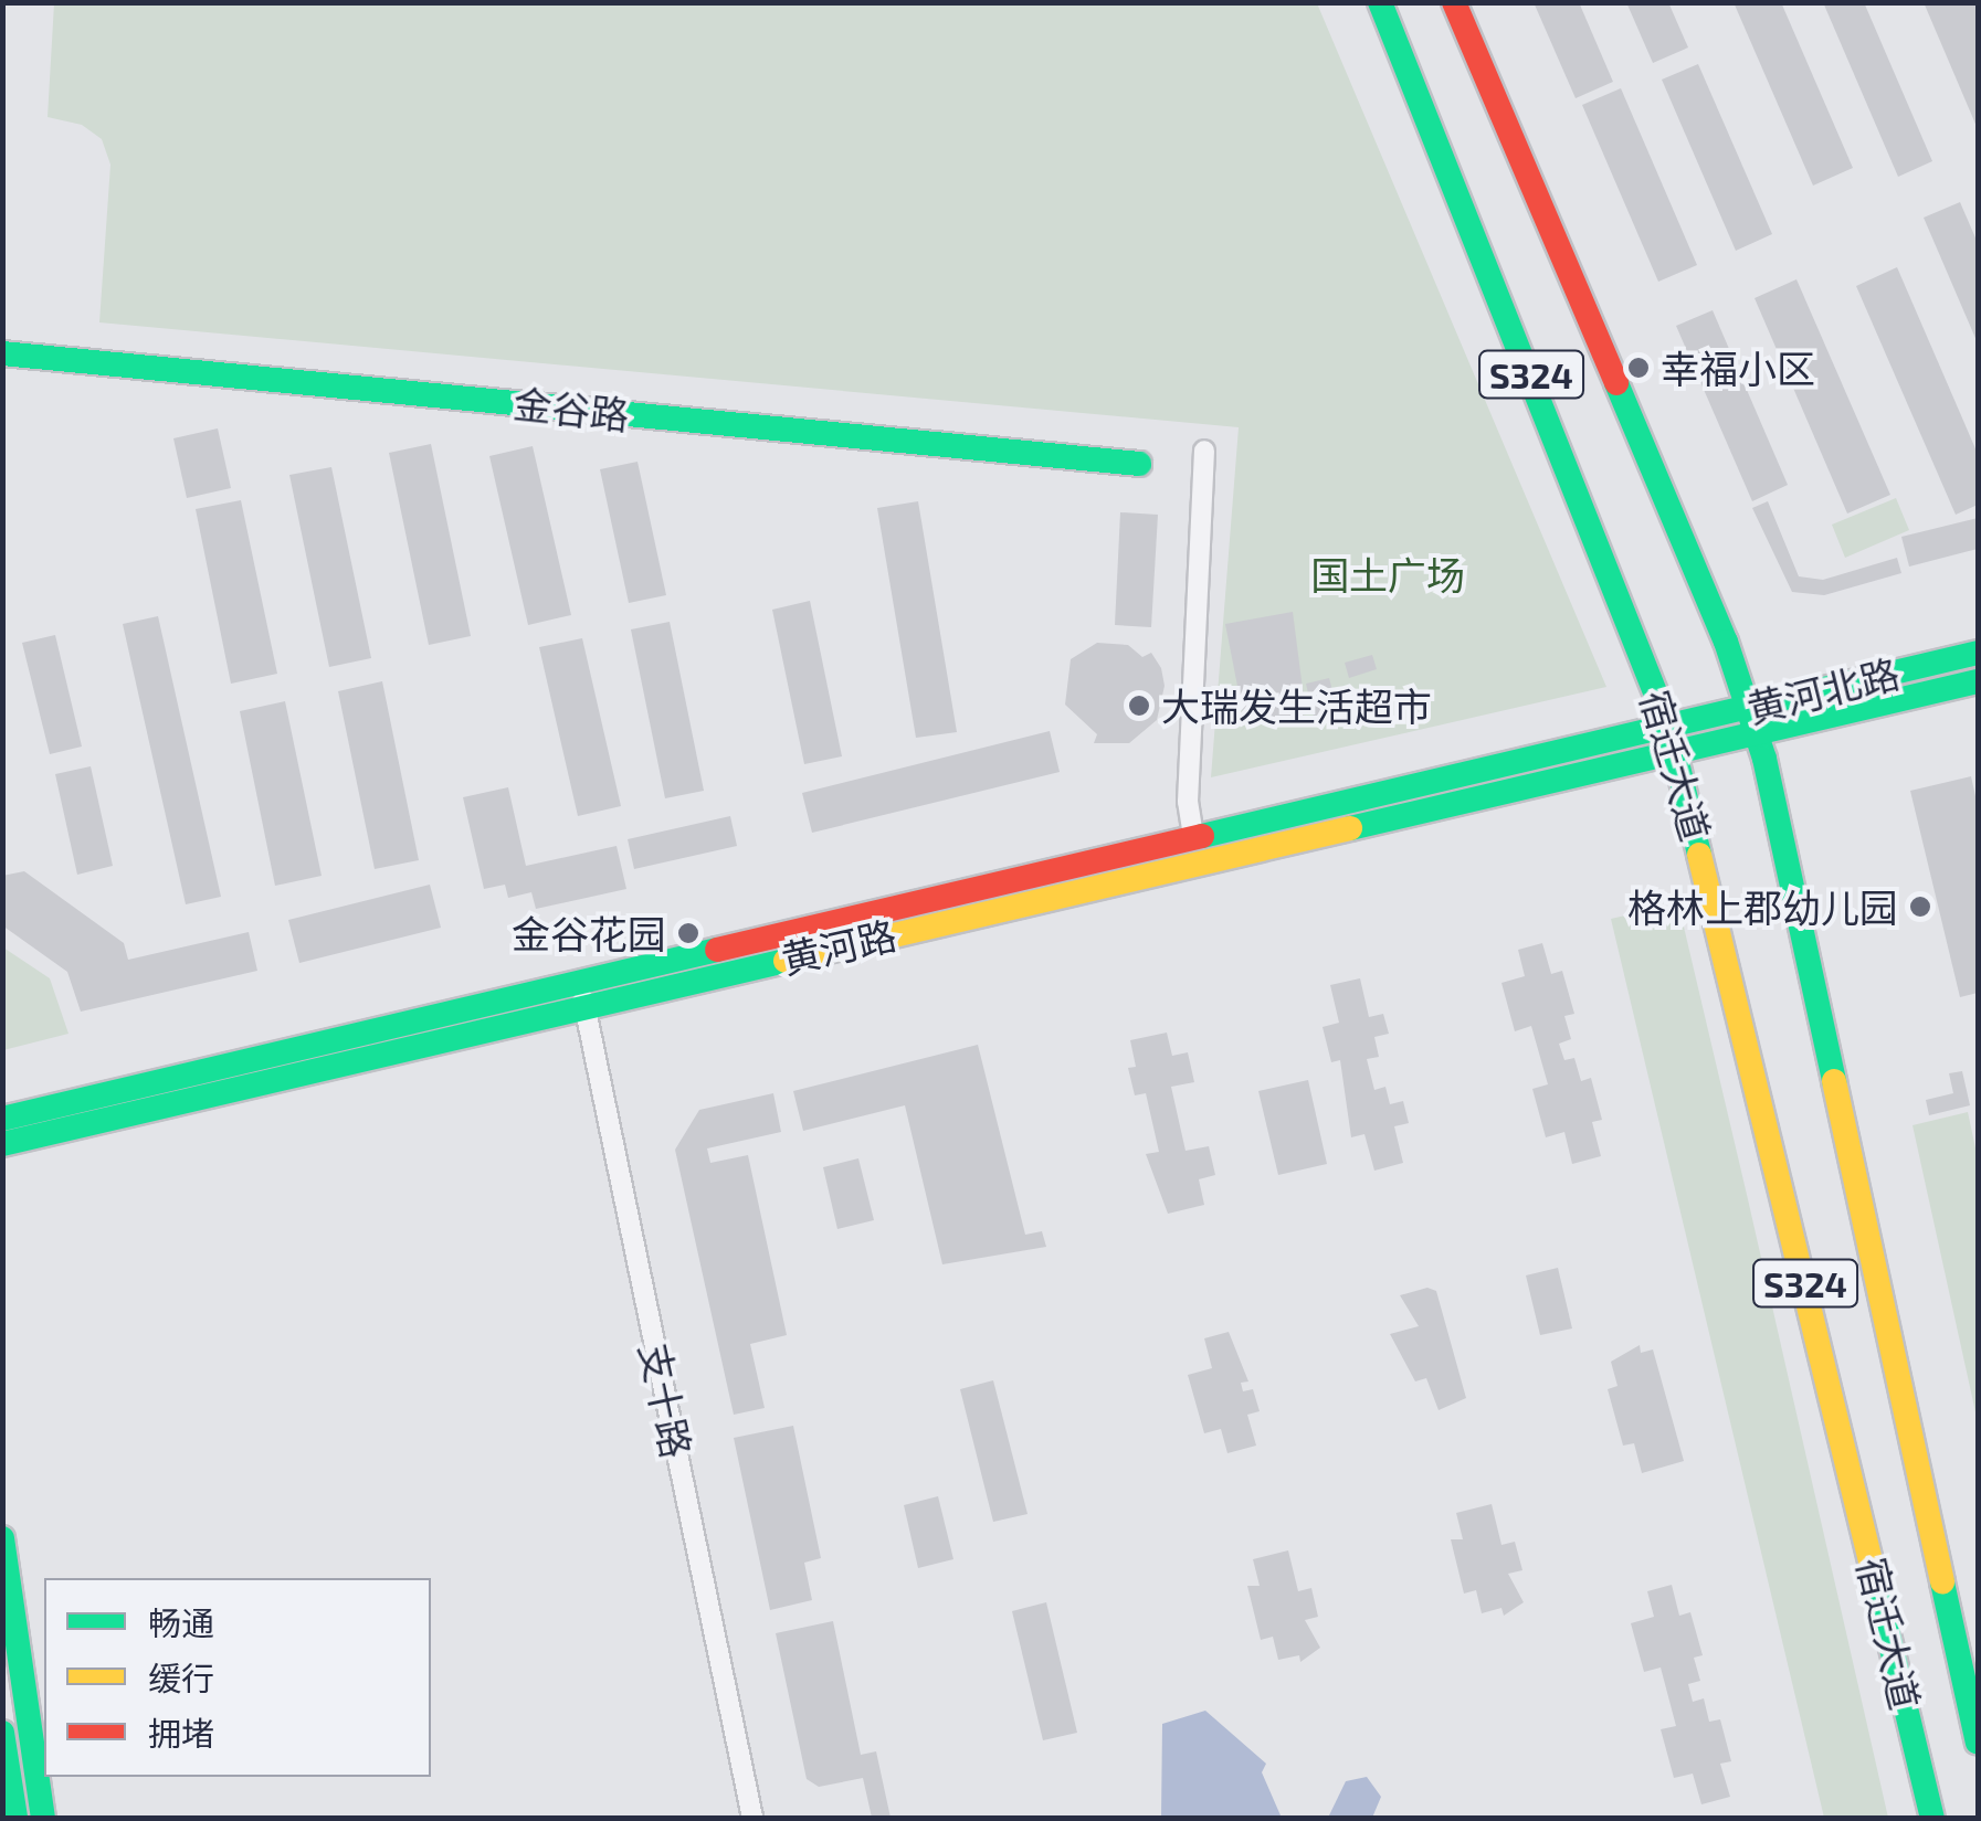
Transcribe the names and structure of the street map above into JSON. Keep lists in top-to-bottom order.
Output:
{
  "streets": {
    "main road": [
      "S324",
      "金谷路",
      "黄河北路",
      "宿迁大道",
      "黄河路"
    ],
    "street": ["支十路"]
  },
  "crossings": [
    ["黄河北路", "宿迁大道"],
    ["黄河北路", "黄河路"],
    ["宿迁大道", "黄河路"],
    ["黄河路", "支十路"]
  ],
  "parks": ["国土广场"],
  "places": [
    "幸福小区",
    "大瑞发生活超市",
    "格林上郡幼儿园",
    "金谷花园"
  ],
  "legend": ["畅通", "缓行", "拥堵"]
}
